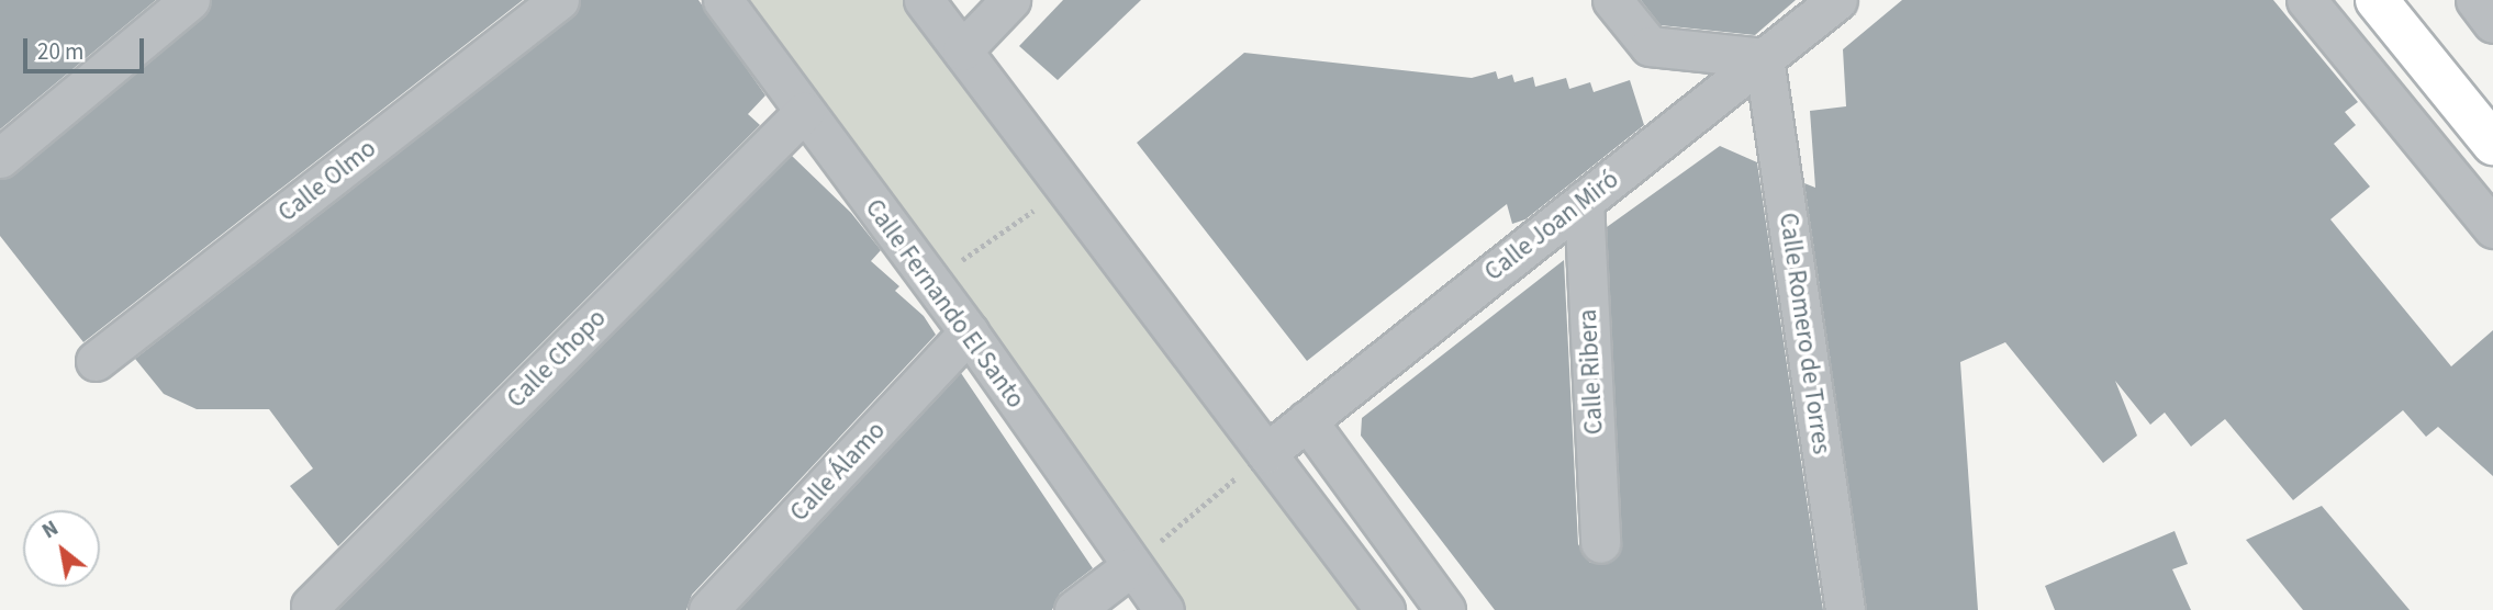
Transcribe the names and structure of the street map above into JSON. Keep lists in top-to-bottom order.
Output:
{
  "streets": {
    "street": [
      "Calle Olmo",
      "Calle Joan Miró",
      "Calle Fernando El Santo",
      "Calle Romero de Torres",
      "Calle Chopo",
      "Calle Ribera",
      "Calle Álamo"
    ]
  },
  "crossings": [
    ["Calle Joan Miró", "Calle Romero de Torres"],
    ["Calle Joan Miró", "Calle Ribera"],
    ["Calle Fernando El Santo", "Calle Chopo"],
    ["Calle Fernando El Santo", "Calle Álamo"]
  ],
  "scale_bar": "20 m",
  "north": "top left"
}
